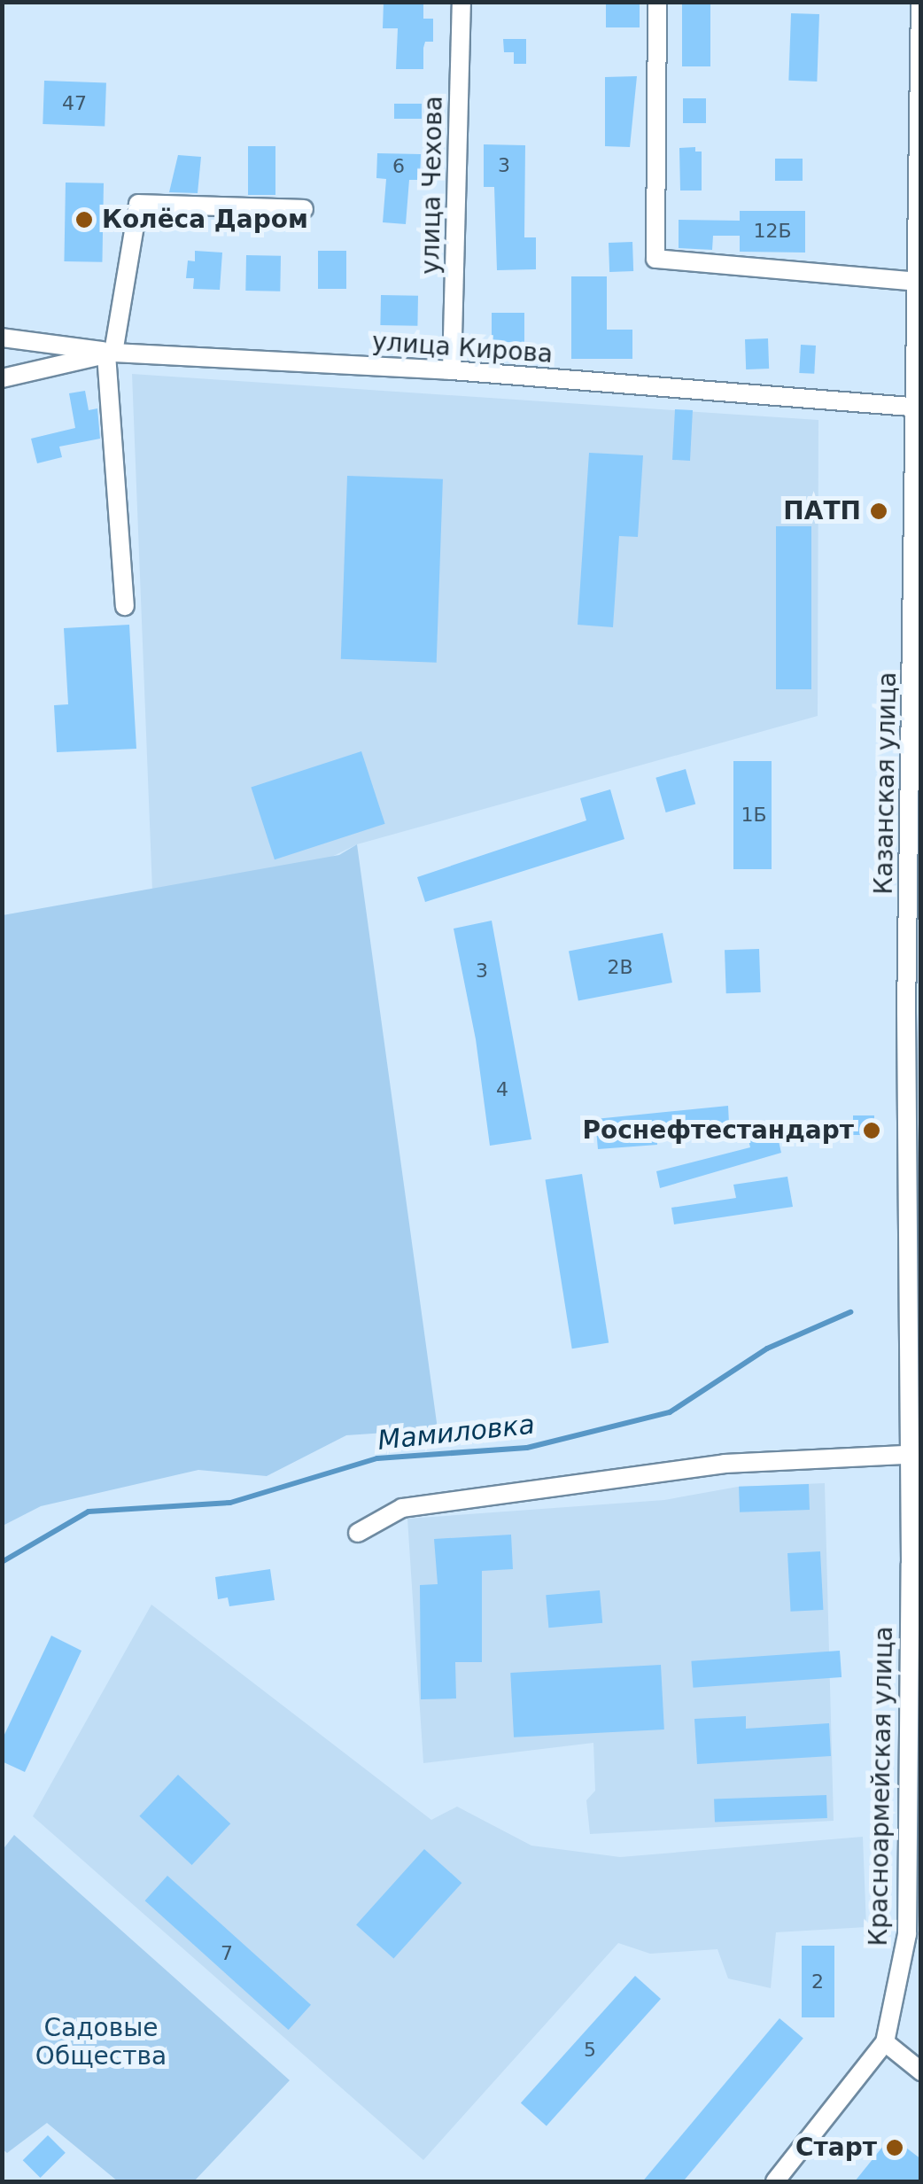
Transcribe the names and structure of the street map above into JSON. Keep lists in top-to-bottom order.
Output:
{
  "streets": {
    "street": [
      "улица Чехова",
      "улица Кирова",
      "Казанская улица",
      "Красноармейская улица"
    ]
  },
  "crossings": [
    ["улица Чехова", "улица Кирова"],
    ["улица Кирова", "Казанская улица"],
    ["Казанская улица", "Красноармейская улица"]
  ],
  "water": ["Мамиловка"],
  "parks": ["Садовые Общества"],
  "places": [
    "Колёса Даром",
    "ПАТП",
    "Роснефтестандарт",
    "Старт"
  ],
  "house_numbers": [
    "47",
    "3",
    "6",
    "12Б",
    "1Б",
    "2В",
    "3",
    "4",
    "7",
    "2",
    "5"
  ]
}
